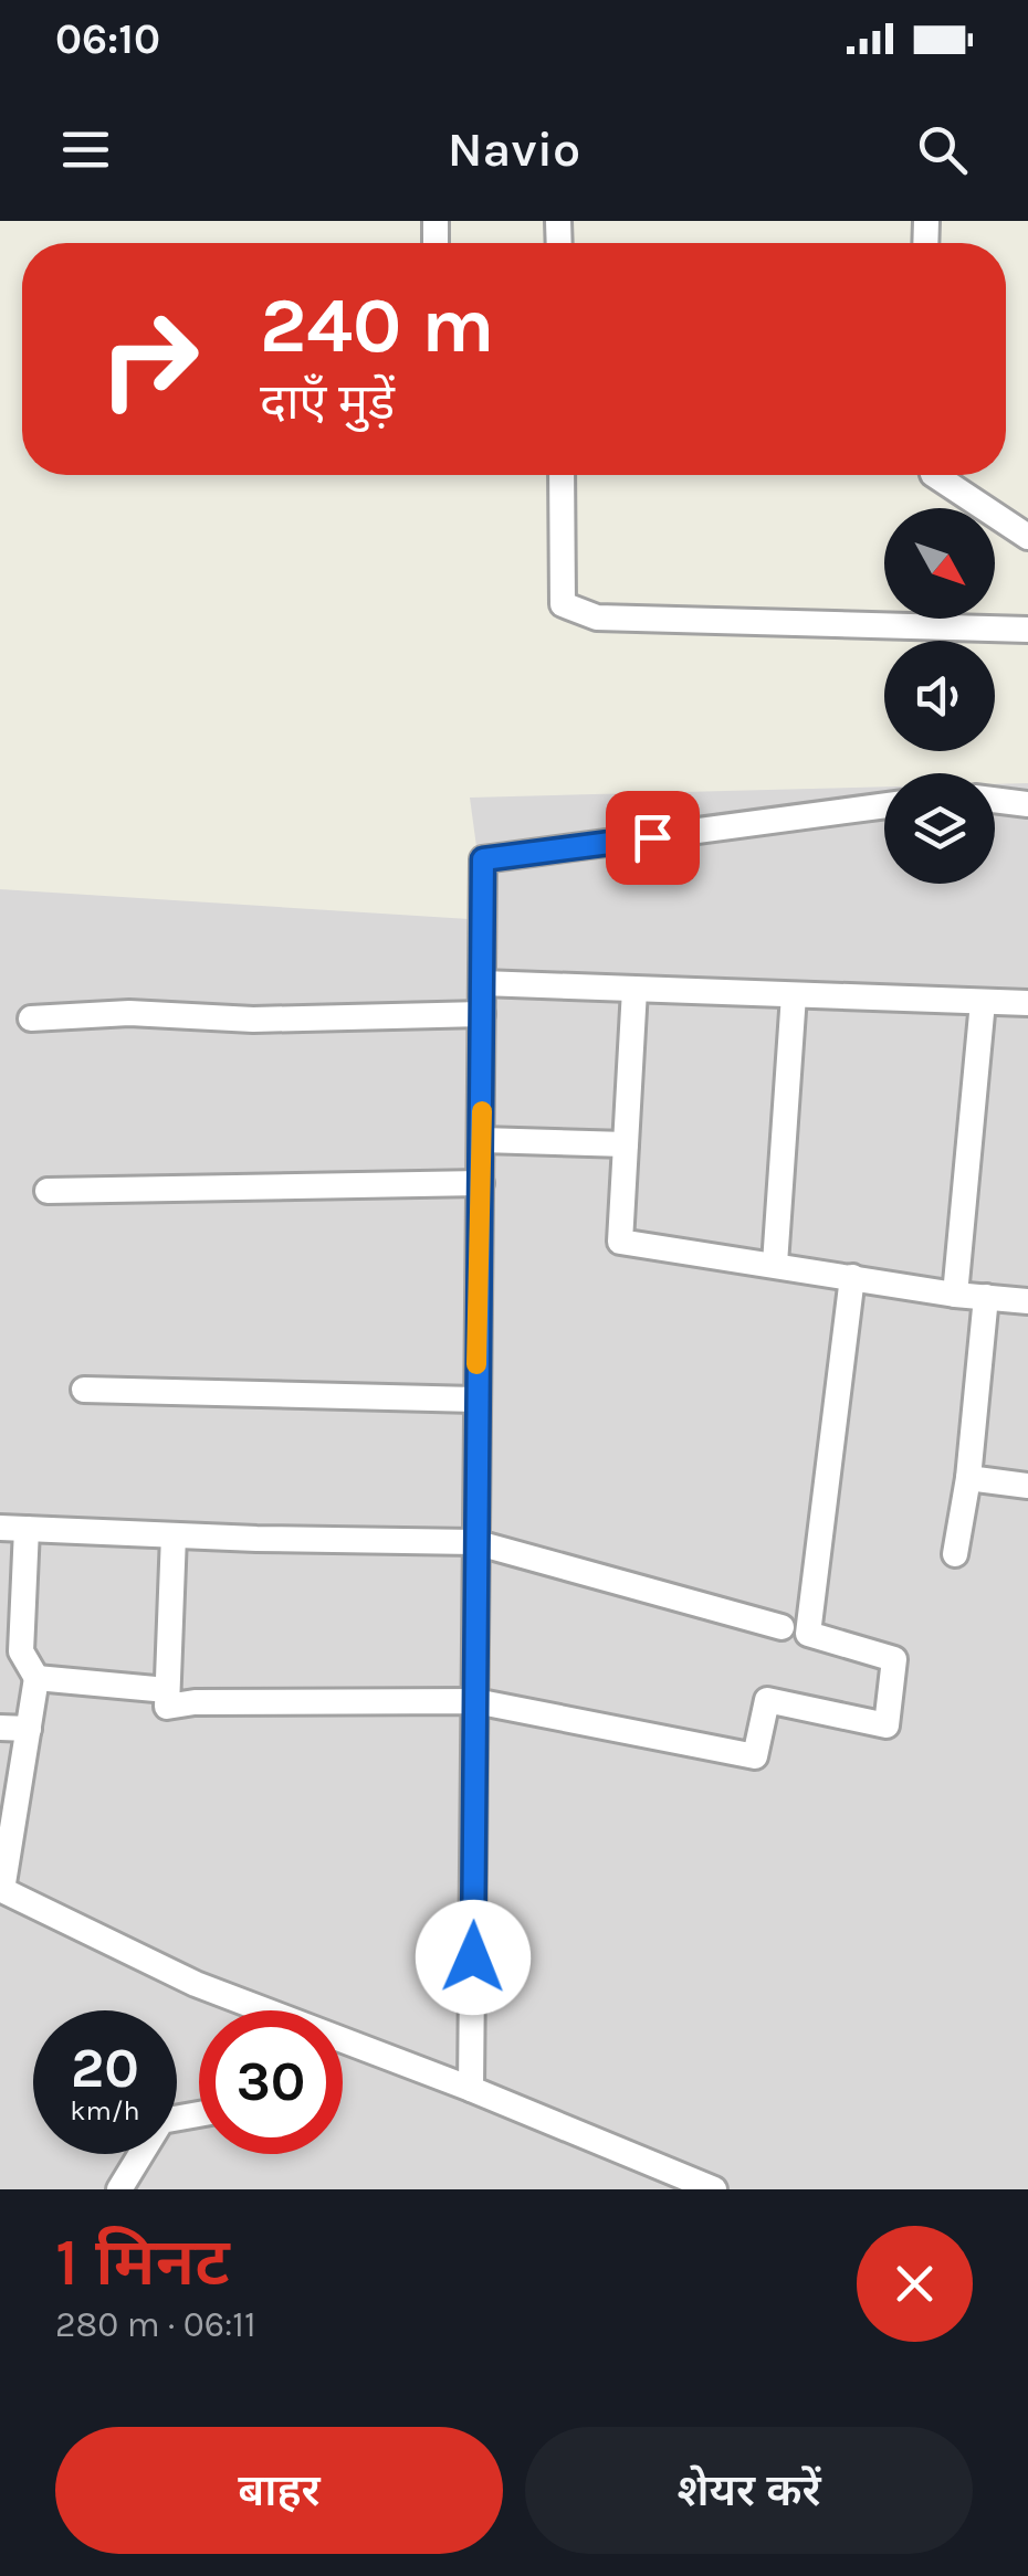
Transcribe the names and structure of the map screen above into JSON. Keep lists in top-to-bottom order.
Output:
{
  "north": "bottom right",
  "page": {
    "status": "06:10",
    "header": "Navio",
    "turn": ["240 m", "दाएँ मुड़ें"],
    "speed": "20 km/h",
    "limit": "30",
    "heading": ["1 मिनट", "280 m · 06:11"],
    "buttons": ["बाहर", "शेयर करें"]
  }
}
